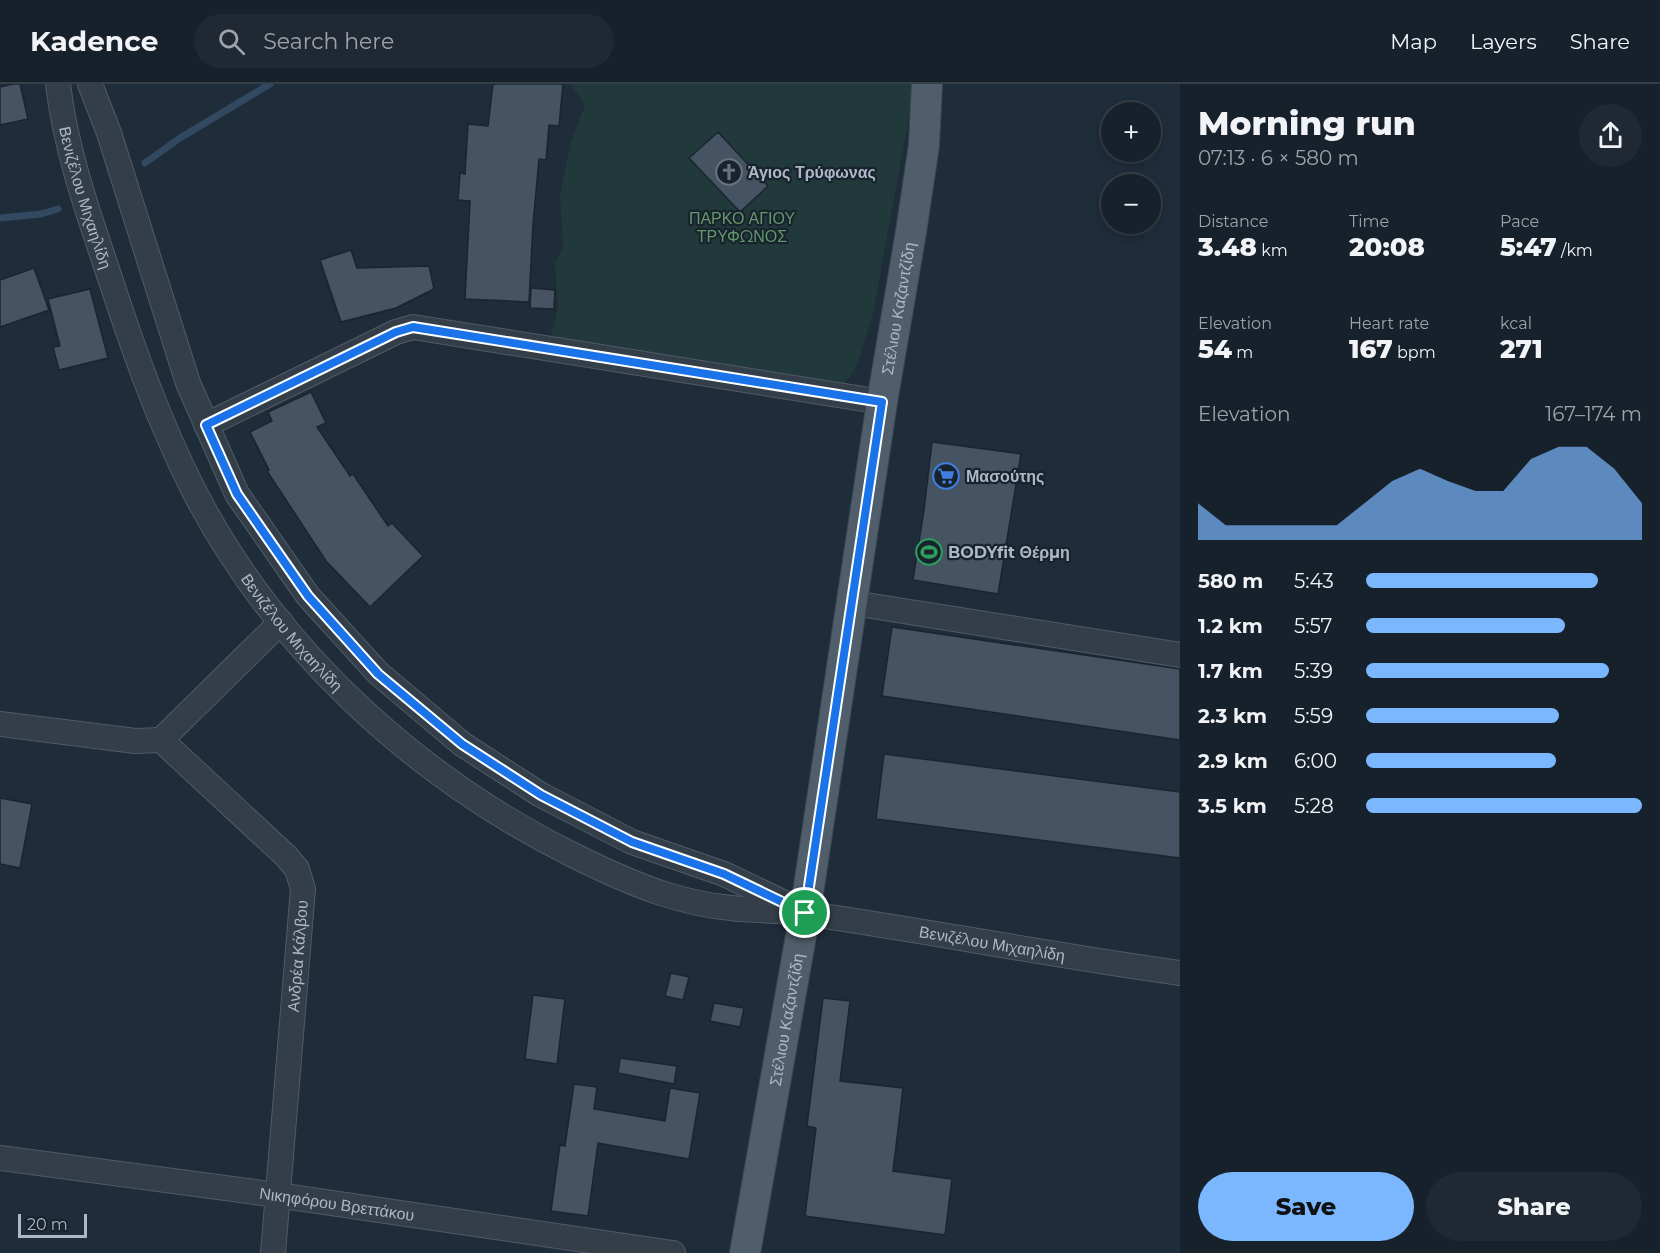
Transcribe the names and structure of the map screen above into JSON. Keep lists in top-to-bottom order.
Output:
{
  "streets": {
    "main road": ["Στέλιου Καζαντζίδη"],
    "street": ["Βενιζέλου Μιχαηλίδη", "Ανδρέα Κάλβου", "Νικηφόρου Βρεττάκου"]
  },
  "crossings": [
    ["Βενιζέλου Μιχαηλίδη", "Στέλιου Καζαντζίδη"],
    ["Ανδρέα Κάλβου", "Νικηφόρου Βρεττάκου"]
  ],
  "parks": ["ΠΑΡΚΟ ΑΓΙΟΥ ΤΡΥΦΩΝΟΣ"],
  "places": {
    "church": ["Άγιος Τρύφωνας"],
    "supermarket": ["Μασούτης"],
    "sports": ["BODYfit Θέρμη"]
  },
  "scale_bar": "20 m",
  "page": {
    "header": "Kadence",
    "search": "Search here",
    "nav": ["Map", "Layers", "Share"],
    "heading": ["Morning run", "07:13 · 6 × 580 m"],
    "map_buttons": ["+", "−"],
    "stats": [
      ["Distance", "3.48 km"],
      ["Time", "20:08"],
      ["Pace", "5:47 /km"],
      ["Elevation", "54 m"],
      ["Heart rate", "167 bpm"],
      ["kcal", "271"]
    ],
    "chart": ["Elevation", "167–174 m"],
    "list": [
      {
        "name": "580 m",
        "note": "5:43"
      },
      {
        "name": "1.2 km",
        "note": "5:57"
      },
      {
        "name": "1.7 km",
        "note": "5:39"
      },
      {
        "name": "2.3 km",
        "note": "5:59"
      },
      {
        "name": "2.9 km",
        "note": "6:00"
      },
      {
        "name": "3.5 km",
        "note": "5:28"
      }
    ],
    "buttons": ["Save", "Share"],
    "scale": "20 m"
  }
}
